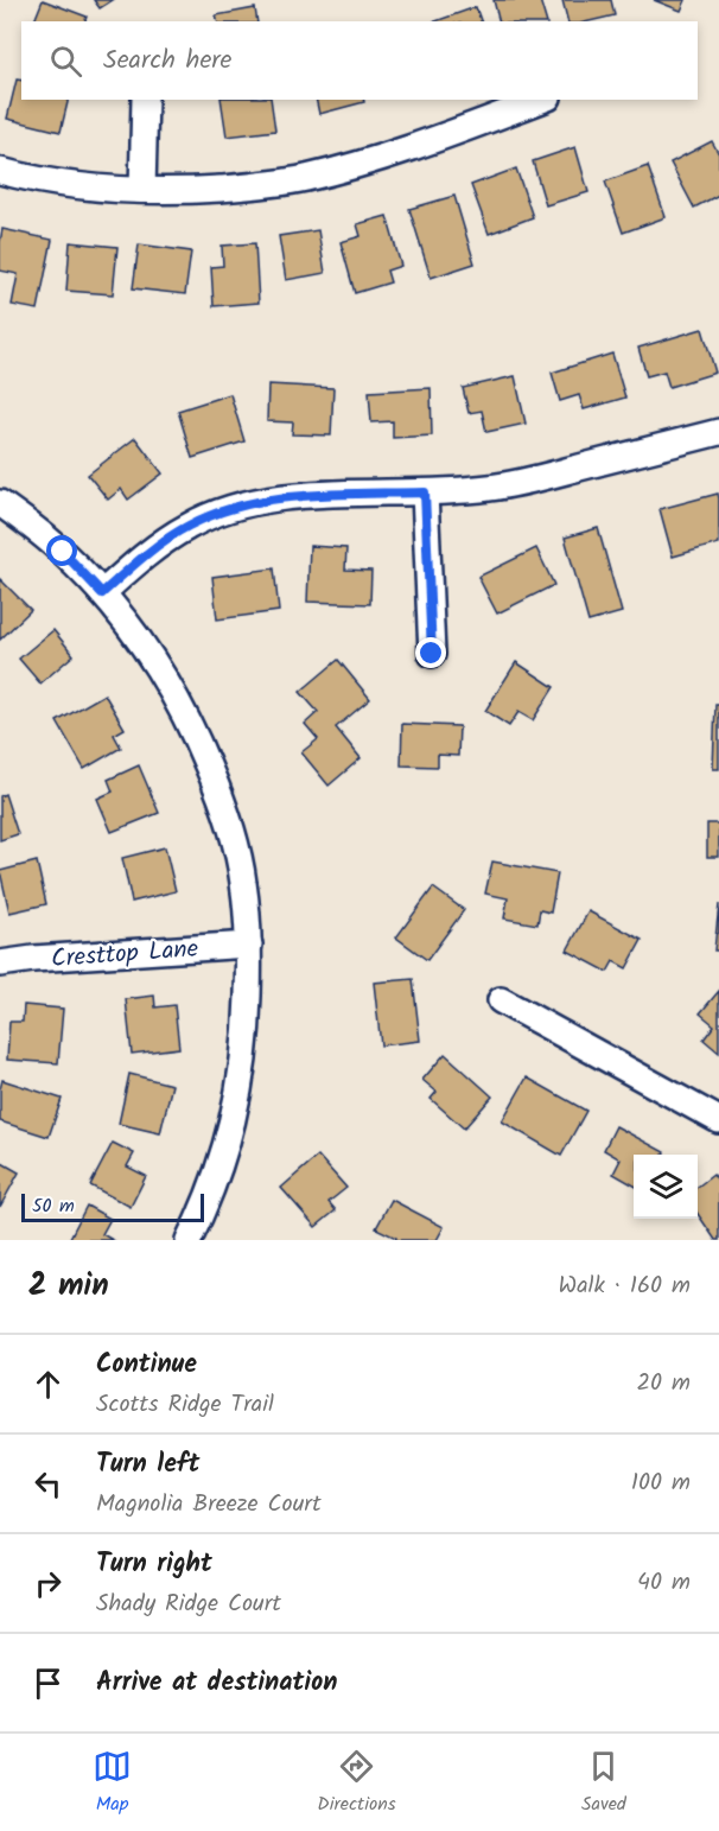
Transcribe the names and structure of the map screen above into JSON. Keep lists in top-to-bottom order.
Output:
{
  "streets": {
    "street": ["Cresttop Lane"]
  },
  "scale_bar": "50 m",
  "page": {
    "search": "Search here",
    "scale": "50 m",
    "heading": ["2 min", "Walk · 160 m"],
    "list": [
      ["Continue", "Scotts Ridge Trail", "20 m"],
      ["Turn left", "Magnolia Breeze Court", "100 m"],
      ["Turn right", "Shady Ridge Court", "40 m"],
      "Arrive at destination"
    ],
    "nav": ["Map", "Directions", "Saved"]
  }
}
